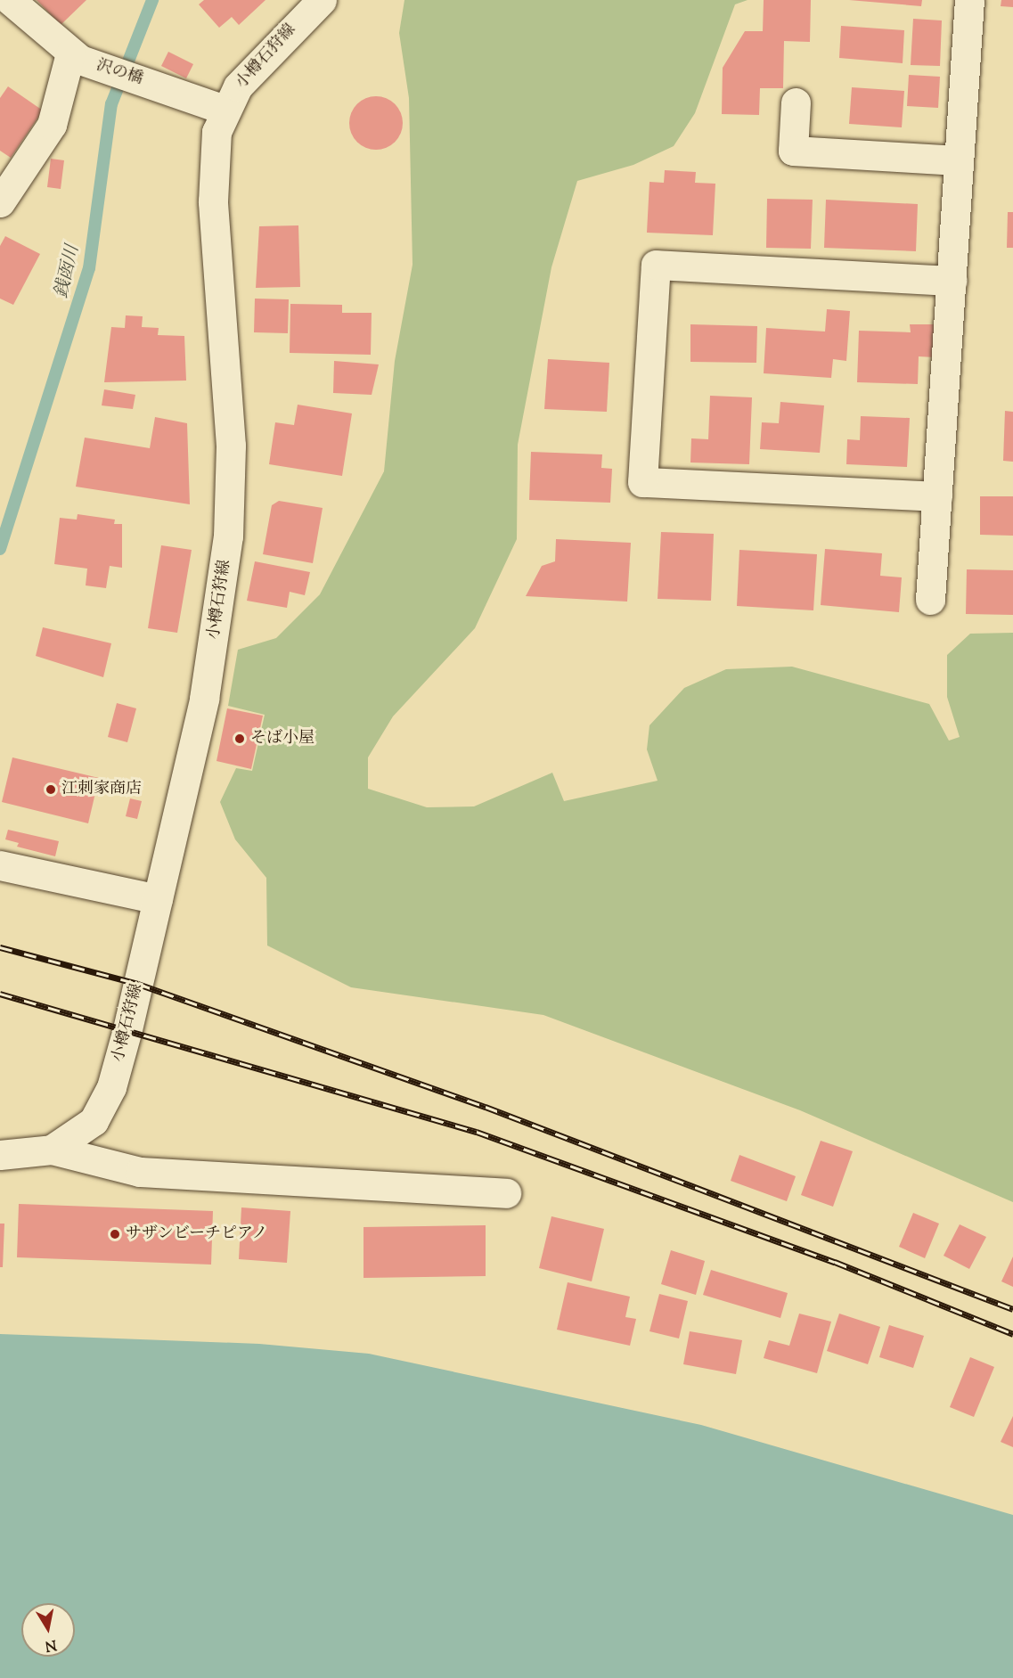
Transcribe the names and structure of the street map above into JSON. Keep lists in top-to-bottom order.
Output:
{
  "streets": {
    "street": ["小樽石狩線", "沢の橋"]
  },
  "crossings": [
    ["小樽石狩線", "沢の橋"]
  ],
  "water": ["銭函川"],
  "places": ["そば小屋", "江刺家商店", "サザンビーチピアノ"],
  "north": "bottom"
}
